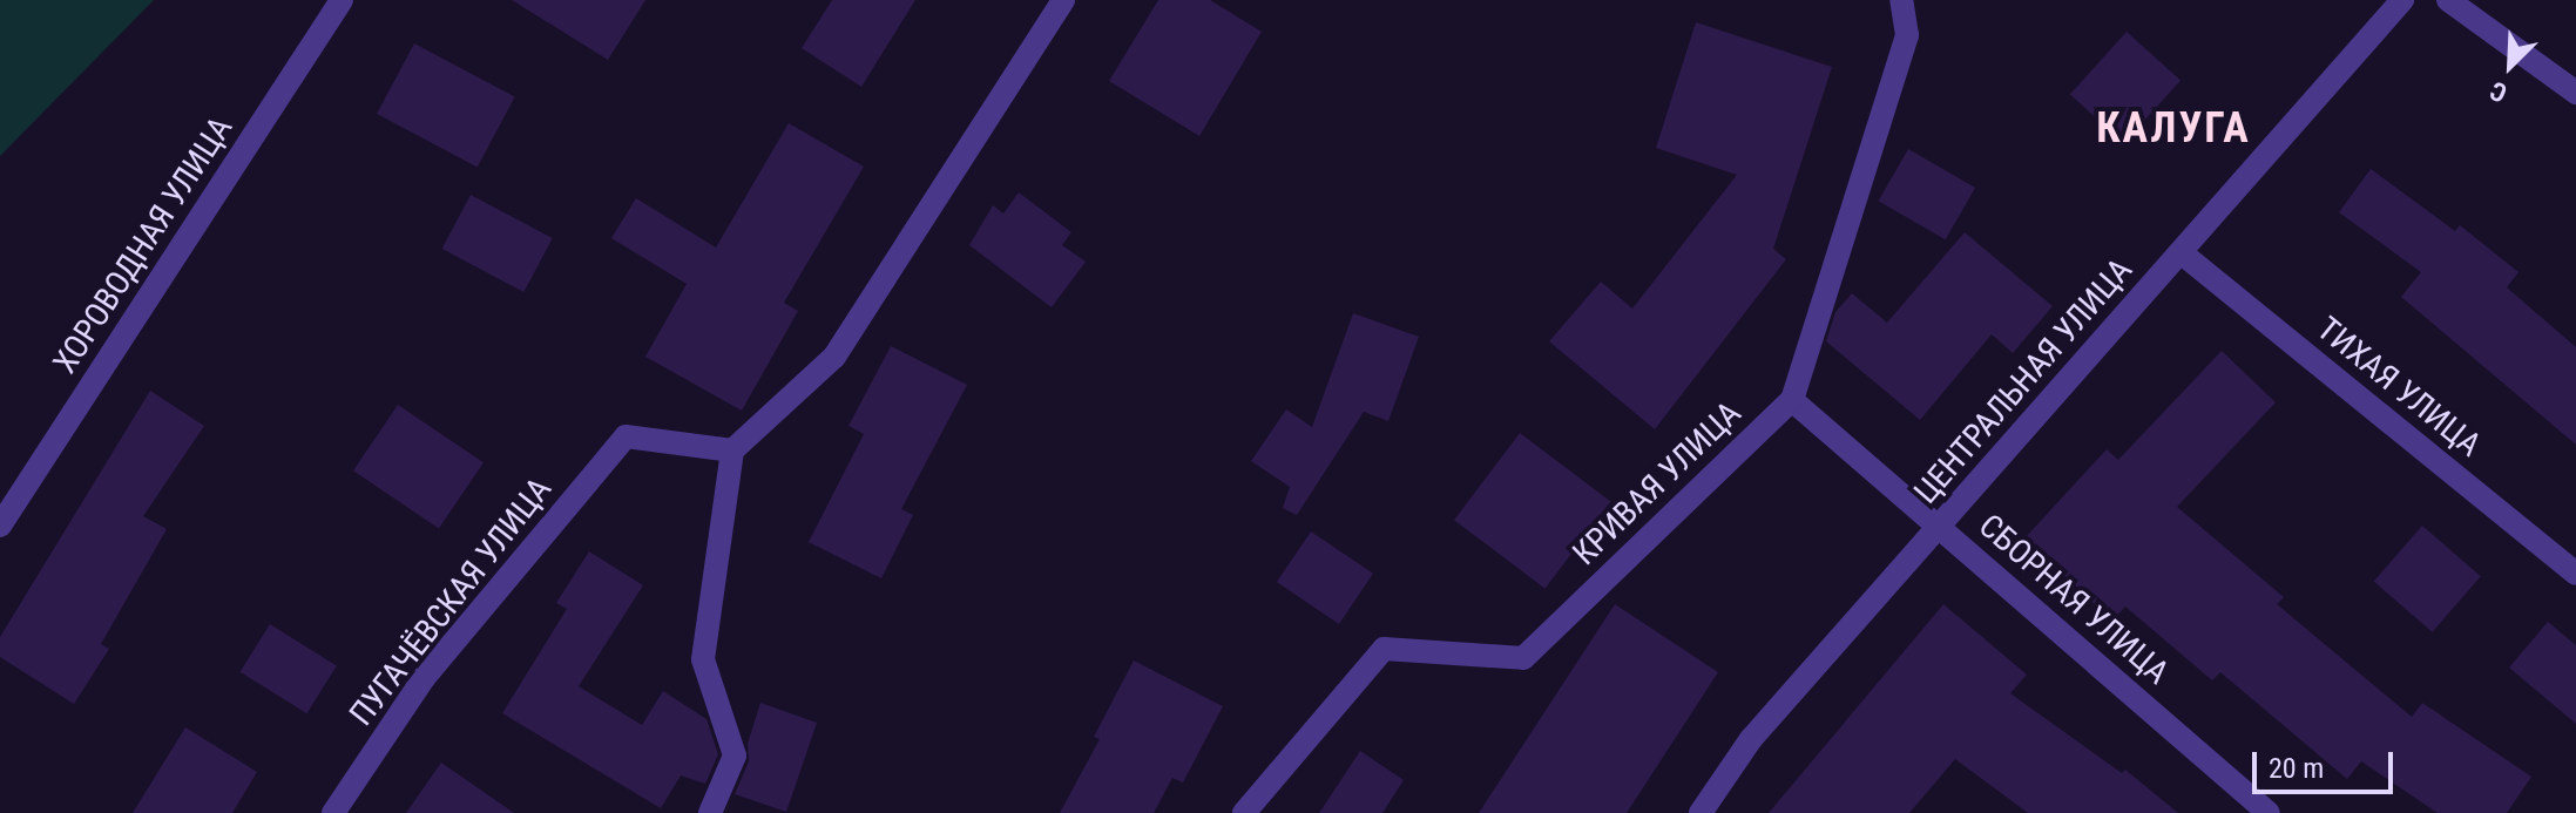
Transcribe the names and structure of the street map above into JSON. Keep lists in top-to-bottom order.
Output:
{
  "streets": {
    "street": [
      "ХОРОВОДНАЯ УЛИЦА",
      "ЦЕНТРАЛЬНАЯ УЛИЦА",
      "ТИХАЯ УЛИЦА",
      "КРИВАЯ УЛИЦА",
      "СБОРНАЯ УЛИЦА",
      "ПУГАЧЁВСКАЯ УЛИЦА"
    ]
  },
  "crossings": [
    ["ЦЕНТРАЛЬНАЯ УЛИЦА", "ТИХАЯ УЛИЦА"],
    ["ЦЕНТРАЛЬНАЯ УЛИЦА", "СБОРНАЯ УЛИЦА"],
    ["КРИВАЯ УЛИЦА", "СБОРНАЯ УЛИЦА"]
  ],
  "districts": ["КАЛУГА"],
  "scale_bar": "20 m",
  "north": "bottom left"
}
